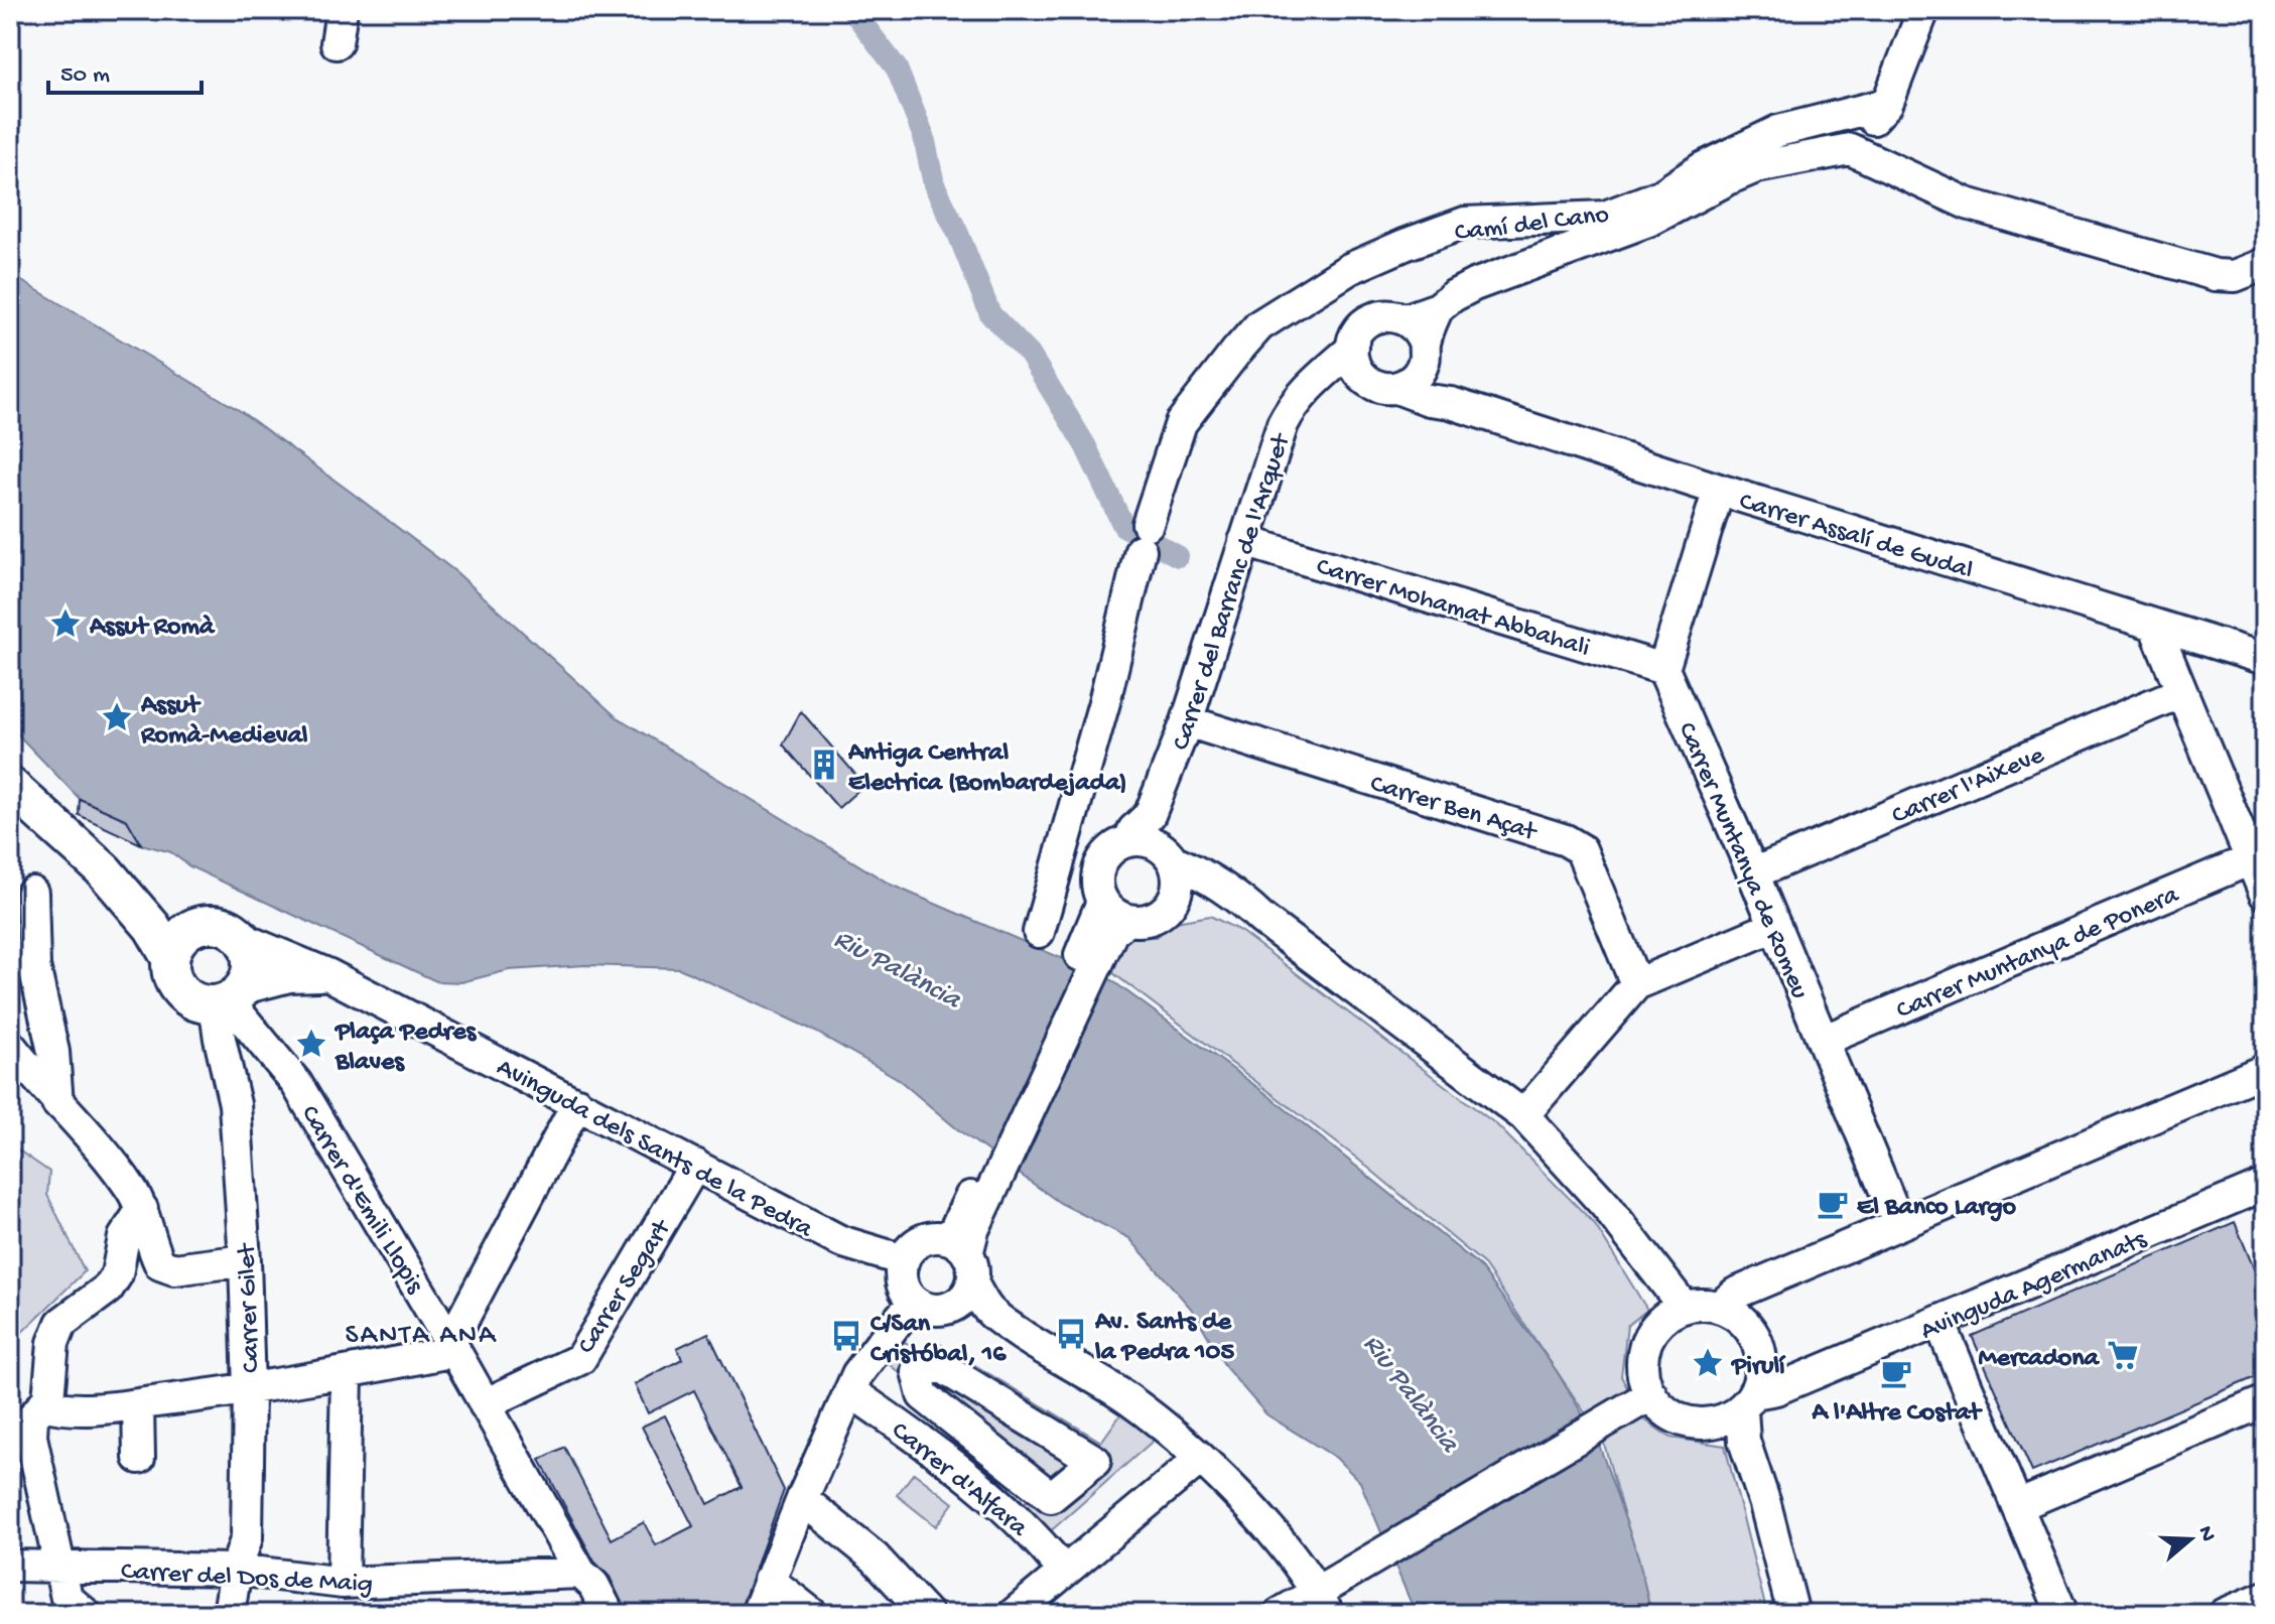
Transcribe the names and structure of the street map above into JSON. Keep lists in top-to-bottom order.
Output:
{
  "streets": {
    "street": [
      "Camí del Cano",
      "Carrer Assalí de Gudal",
      "Carrer del Barranc de l'Arquet",
      "Carrer Mohamat Abbahali",
      "Carrer l'Aixeve",
      "Carrer Ben Açat",
      "Carrer Muntanya de Romeu",
      "Carrer Muntanya de Ponera",
      "Avinguda dels Sants de la Pedra",
      "Carrer d'Emili Llopis",
      "Avinguda Agermanats",
      "Carrer Segart",
      "Carrer Gilet",
      "Carrer d'Alfara",
      "Carrer del Dos de Maig"
    ]
  },
  "crossings": [
    ["Carrer Assalí de Gudal", "Carrer del Barranc de l'Arquet"],
    ["Carrer del Barranc de l'Arquet", "Carrer Mohamat Abbahali"],
    ["Carrer del Barranc de l'Arquet", "Carrer Ben Açat"],
    ["Carrer Mohamat Abbahali", "Carrer Muntanya de Romeu"],
    ["Carrer l'Aixeve", "Carrer Muntanya de Romeu"],
    ["Carrer Muntanya de Romeu", "Carrer Muntanya de Ponera"],
    ["Avinguda dels Sants de la Pedra", "Carrer d'Emili Llopis"],
    ["Avinguda dels Sants de la Pedra", "Carrer Segart"],
    ["Avinguda dels Sants de la Pedra", "Carrer Gilet"],
    ["Carrer d'Emili Llopis", "Carrer Segart"],
    ["Carrer d'Emili Llopis", "Carrer Gilet"],
    ["Carrer d'Emili Llopis", "Carrer del Dos de Maig"],
    ["Carrer Gilet", "Carrer del Dos de Maig"]
  ],
  "districts": ["SANTA ANA"],
  "water": ["Riu Palància"],
  "places": {
    "place": [
      "Assut Romà",
      "Assut Romà-Medieval",
      "Plaça Pedres Blaves",
      "Pirulí"
    ],
    "building": ["Antiga Central Electrica (Bombardejada)"],
    "cafe": ["El Banco Largo", "A l'Altre Costat"],
    "bus stop": ["Av. Sants de la Pedra 105", "C/San Cristóbal, 16"],
    "supermarket": ["Mercadona"]
  },
  "scale_bar": "50 m",
  "north": "right"
}
